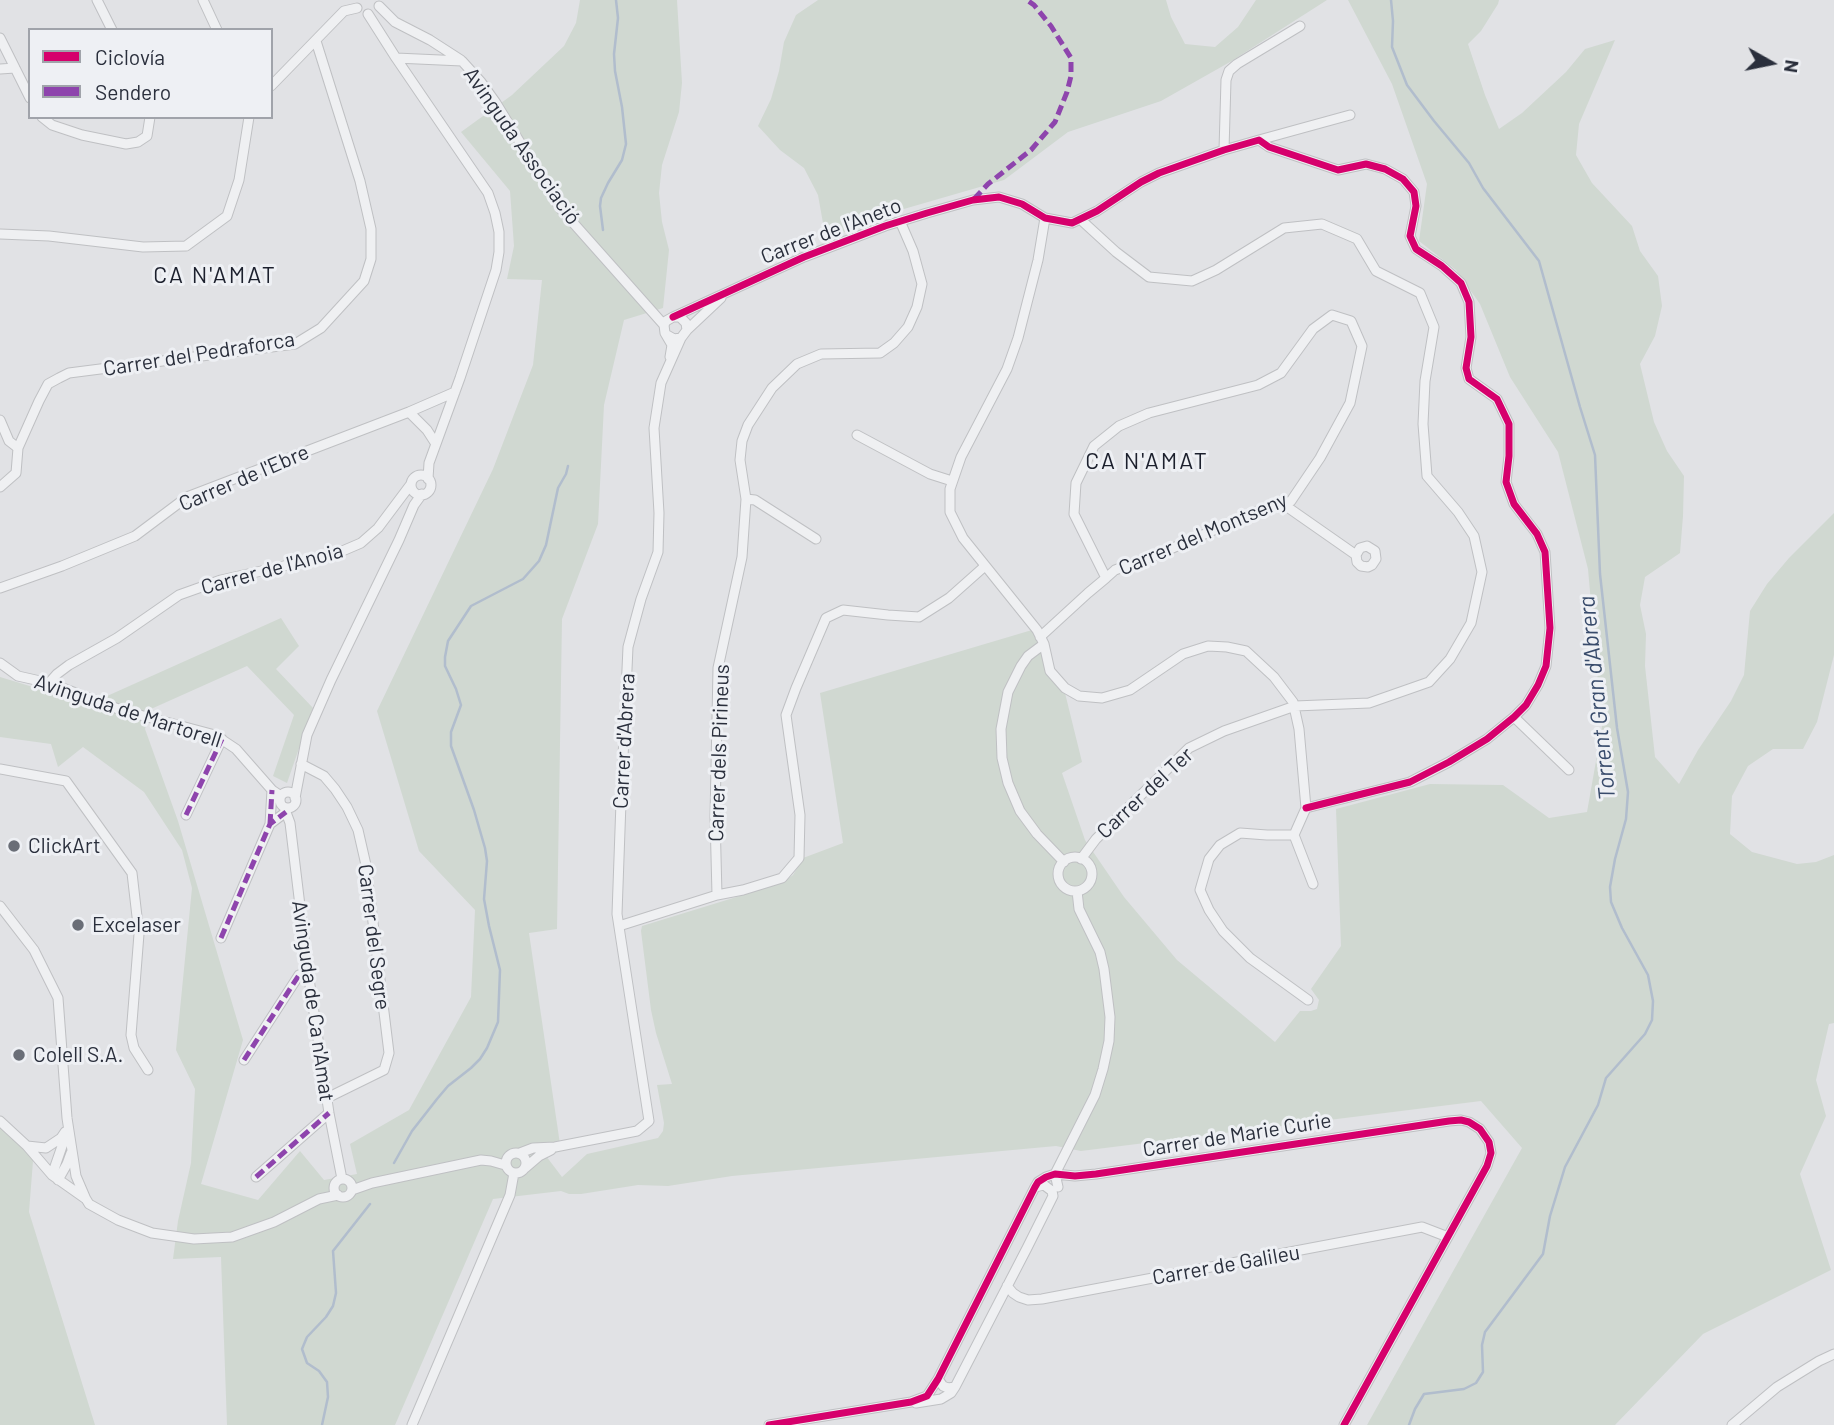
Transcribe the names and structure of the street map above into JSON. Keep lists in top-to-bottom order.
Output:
{
  "streets": {
    "street": [
      "Avinguda Associació",
      "Carrer de l'Aneto",
      "Carrer del Pedraforca",
      "Carrer de l'Ebre",
      "Carrer del Montseny",
      "Carrer de l'Anoia",
      "Avinguda de Martorell",
      "Carrer d'Abrera",
      "Carrer dels Pirineus",
      "Carrer del Ter",
      "Carrer del Segre",
      "Avinguda de Ca n'Amat",
      "Carrer de Marie Curie",
      "Carrer de Galileu"
    ]
  },
  "crossings": [
    ["Avinguda Associació", "Carrer de l'Aneto"],
    ["Avinguda Associació", "Carrer d'Abrera"],
    ["Carrer de l'Aneto", "Carrer d'Abrera"],
    ["Carrer de l'Aneto", "Carrer dels Pirineus"],
    ["Carrer del Montseny", "Carrer del Ter"],
    ["Carrer de l'Anoia", "Avinguda de Martorell"],
    ["Avinguda de Martorell", "Avinguda de Ca n'Amat"],
    ["Carrer del Segre", "Avinguda de Ca n'Amat"],
    ["Carrer de Marie Curie", "Carrer de Galileu"]
  ],
  "districts": ["CA N'AMAT", "CA N'AMAT"],
  "water": ["Torrent Gran d'Abrera"],
  "places": ["ClickArt", "Excelaser", "Colell S.A."],
  "legend": ["Ciclovía", "Sendero"],
  "north": "right"
}
